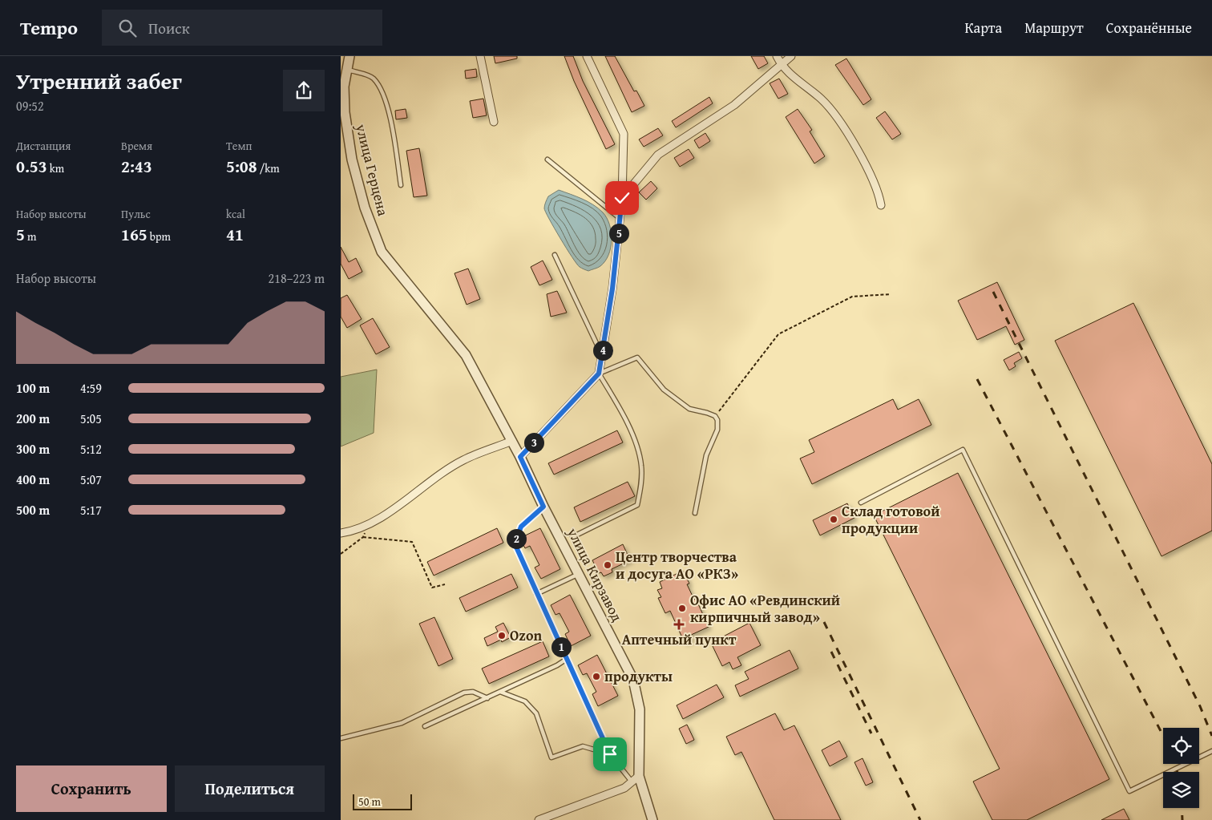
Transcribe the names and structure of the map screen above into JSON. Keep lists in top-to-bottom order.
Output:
{
  "streets": {
    "street": ["улица Герцена", "улица Кирзавод"]
  },
  "crossings": [
    ["улица Герцена", "улица Кирзавод"]
  ],
  "places": {
    "other": [
      "Склад готовой продукции",
      "Центр творчества и досуга АО «РКЗ»",
      "Офис АО «Ревдинский кирпичный завод»",
      "Ozon",
      "продукты"
    ],
    "health": ["Аптечный пункт"]
  },
  "scale_bar": "50 m",
  "page": {
    "header": "Tempo",
    "search": "Поиск",
    "nav": ["Карта", "Маршрут", "Сохранённые"],
    "heading": ["Утренний забег", "09:52"],
    "stats": [
      ["Дистанция", "0.53 km"],
      ["Время", "2:43"],
      ["Темп", "5:08 /km"],
      ["Набор высоты", "5 m"],
      ["Пульс", "165 bpm"],
      ["kcal", "41"]
    ],
    "pins": [
      "5",
      "4",
      "3",
      "2",
      "1"
    ],
    "chart": ["Набор высоты", "218–223 m"],
    "list": [
      {
        "name": "100 m",
        "note": "4:59"
      },
      {
        "name": "200 m",
        "note": "5:05"
      },
      {
        "name": "300 m",
        "note": "5:12"
      },
      {
        "name": "400 m",
        "note": "5:07"
      },
      {
        "name": "500 m",
        "note": "5:17"
      }
    ],
    "buttons": ["Сохранить", "Поделиться"],
    "scale": "50 m"
  }
}
